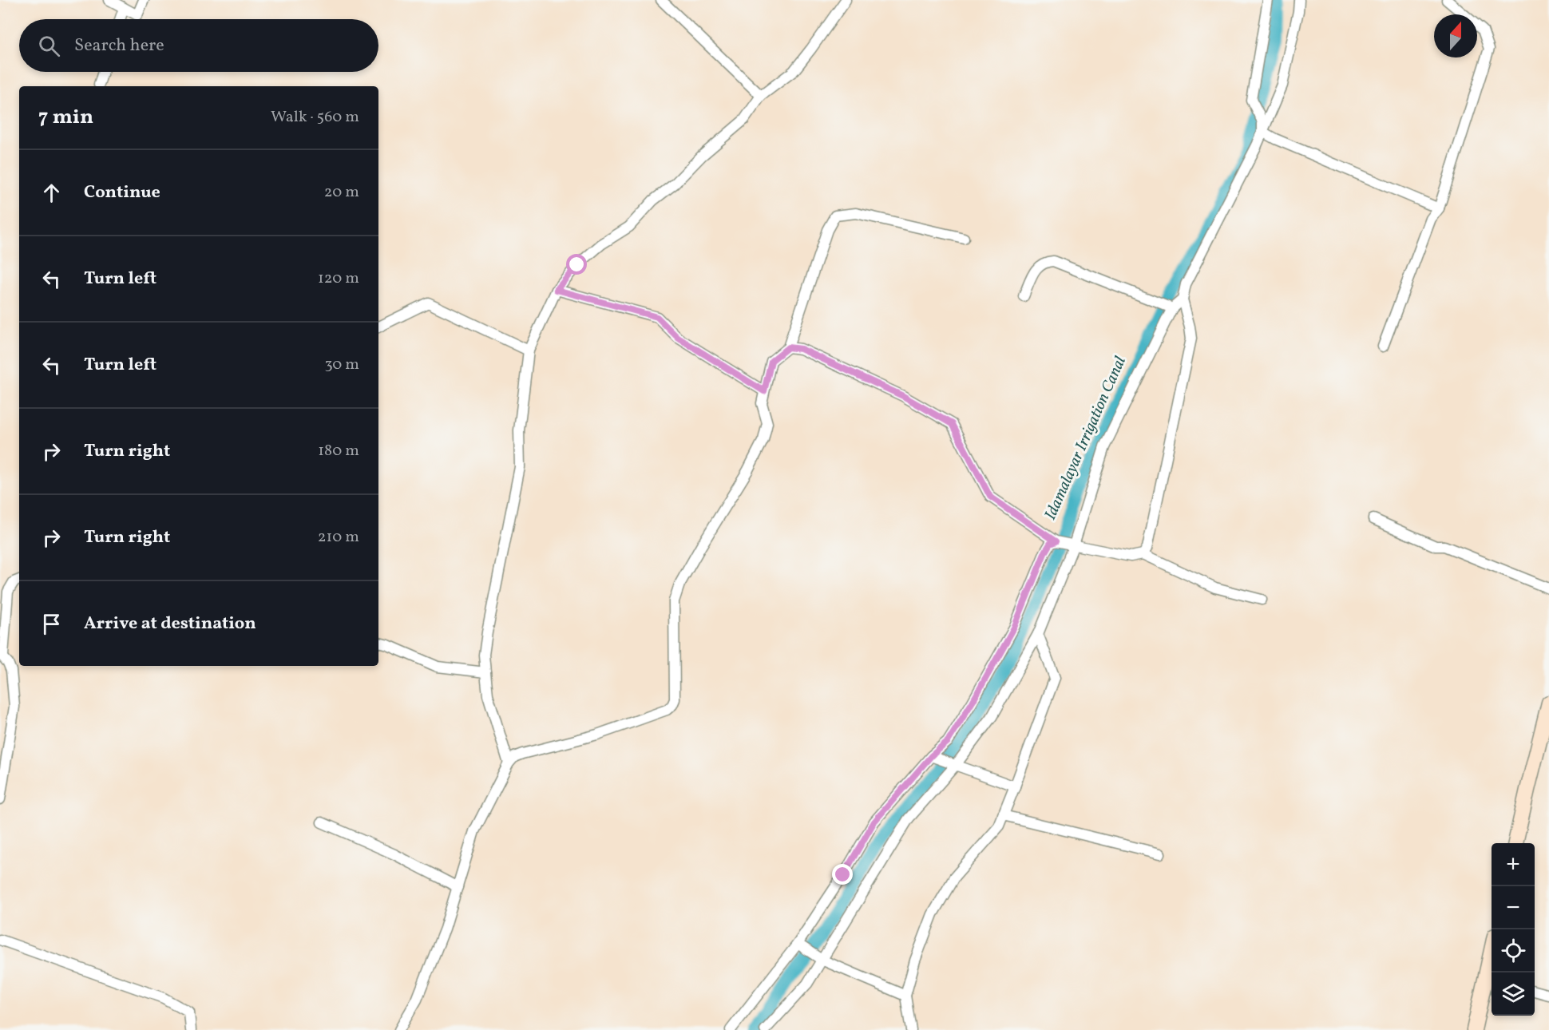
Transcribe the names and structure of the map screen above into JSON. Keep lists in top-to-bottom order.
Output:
{
  "water": ["Idamalayar Irrigation Canal"],
  "north": "top",
  "page": {
    "search": "Search here",
    "heading": ["7 min", "Walk · 560 m"],
    "list": [
      ["Continue", "20 m"],
      ["Turn left", "120 m"],
      ["Turn left", "30 m"],
      ["Turn right", "180 m"],
      ["Turn right", "210 m"],
      "Arrive at destination"
    ],
    "map_buttons": ["+", "−"]
  }
}
